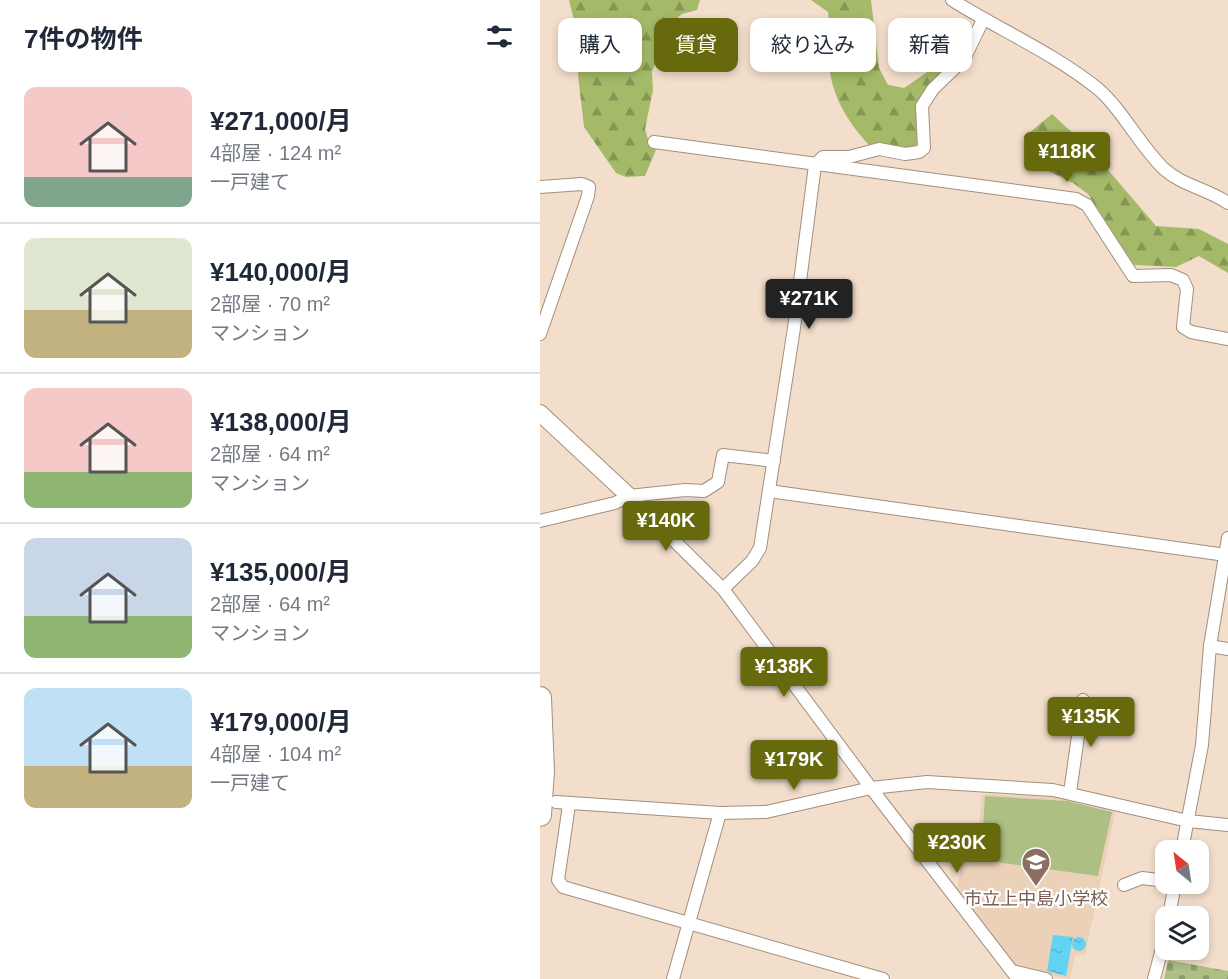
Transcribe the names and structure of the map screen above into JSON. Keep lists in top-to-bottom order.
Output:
{
  "places": {
    "school or university": ["市立上中島小学校"]
  },
  "north": "top left",
  "page": {
    "heading": "7件の物件",
    "chip": [
      "購入",
      "賃貸",
      "絞り込み",
      "新着"
    ],
    "list": [
      {
        "name": "¥271,000/月",
        "note": "4部屋 · 124 m² · 一戸建て"
      },
      {
        "name": "¥140,000/月",
        "note": "2部屋 · 70 m² · マンション"
      },
      {
        "name": "¥138,000/月",
        "note": "2部屋 · 64 m² · マンション"
      },
      {
        "name": "¥135,000/月",
        "note": "2部屋 · 64 m² · マンション"
      },
      {
        "name": "¥179,000/月",
        "note": "4部屋 · 104 m² · 一戸建て"
      }
    ],
    "price": [
      "¥118K",
      "¥271K",
      "¥140K",
      "¥138K",
      "¥135K",
      "¥179K",
      "¥230K"
    ]
  }
}
